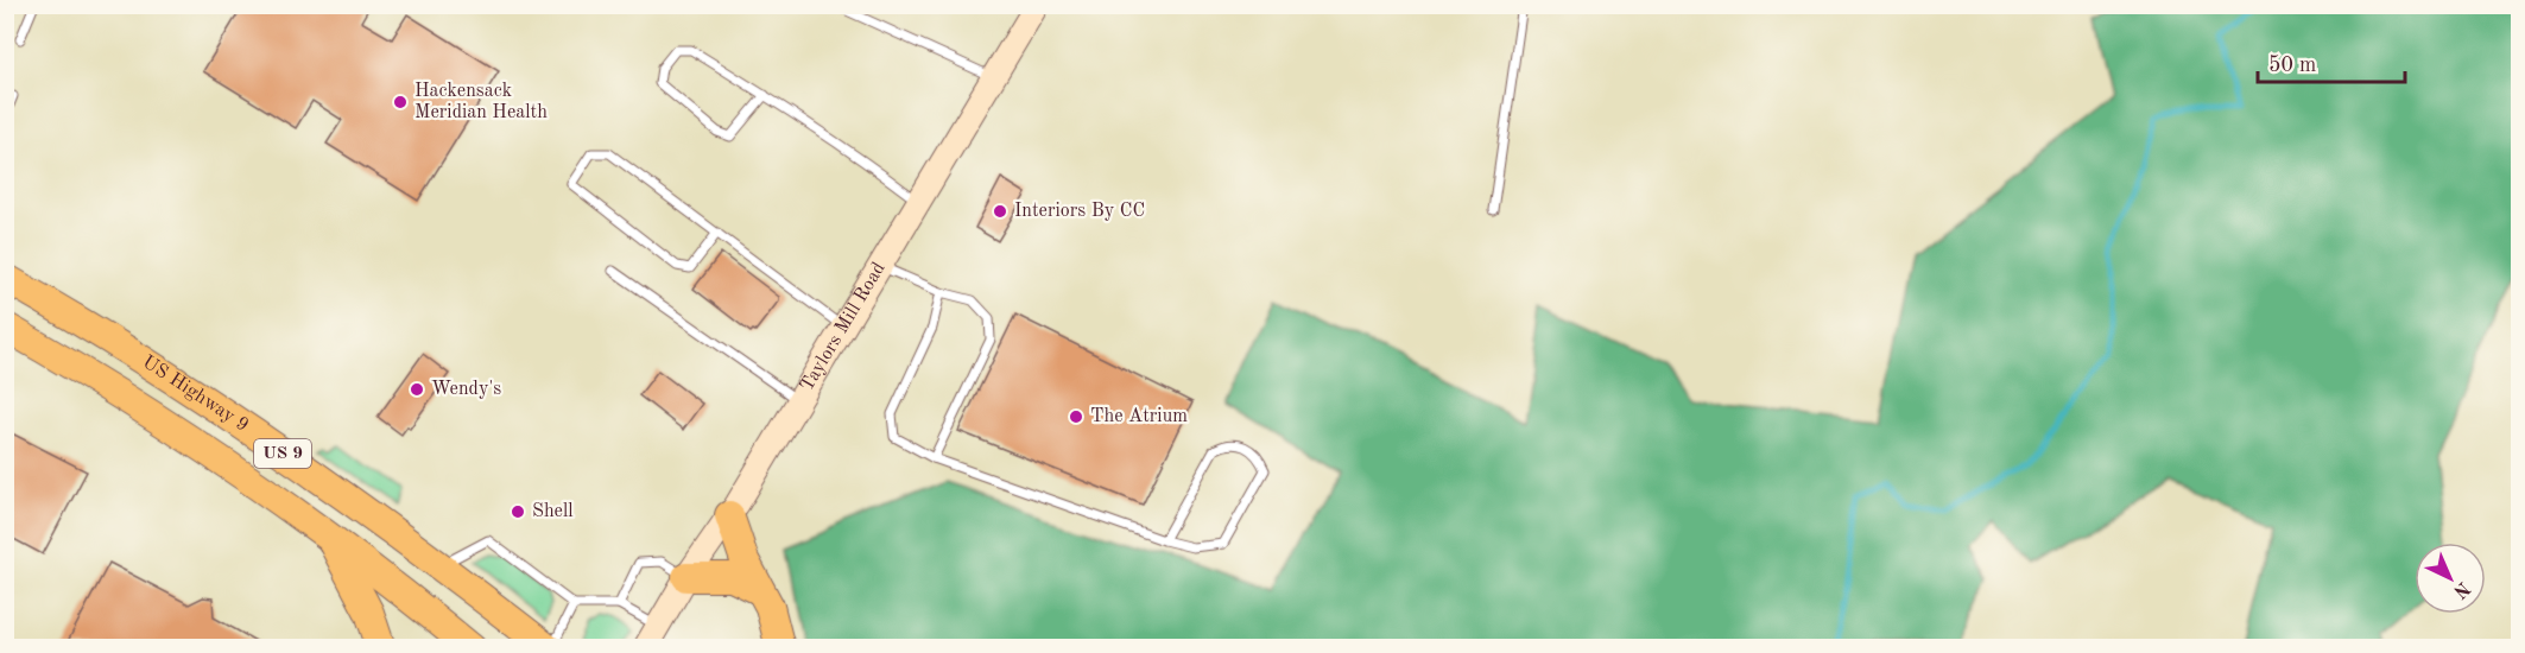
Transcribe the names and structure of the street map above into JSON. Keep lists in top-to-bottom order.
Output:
{
  "streets": {
    "highway": ["US Highway 9", "US 9"],
    "street": ["Taylors Mill Road"]
  },
  "places": [
    "Hackensack Meridian Health",
    "Interiors By CC",
    "Wendy's",
    "The Atrium",
    "Shell"
  ],
  "scale_bar": "50 m",
  "north": "bottom right"
}
